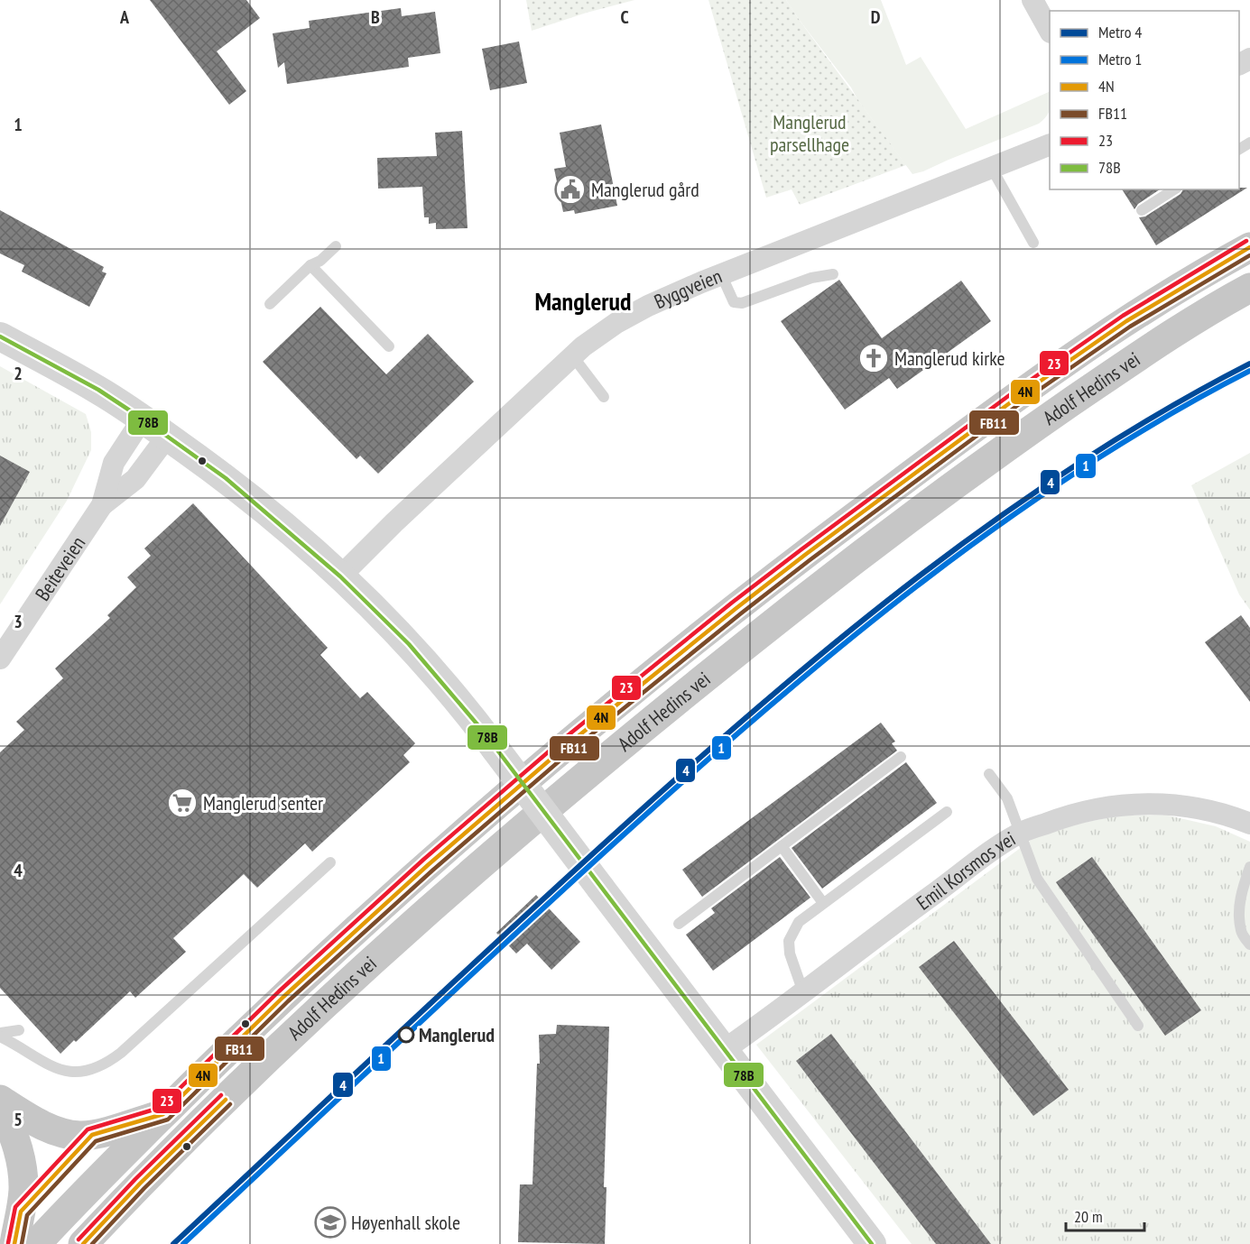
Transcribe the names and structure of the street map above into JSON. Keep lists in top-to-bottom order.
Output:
{
  "streets": {
    "highway": ["Adolf Hedins vei"],
    "street": ["Byggveien", "Beiteveien", "Emil Korsmos vei"]
  },
  "districts": ["Manglerud"],
  "parks": ["Manglerud parsellhage"],
  "places": {
    "public building": ["Manglerud gård"],
    "church": ["Manglerud kirke"],
    "supermarket": ["Manglerud senter"],
    "other": ["Manglerud"],
    "school or university": ["Høyenhall skole"]
  },
  "lines": [
    "transit line 23",
    "transit line 4N",
    "transit line FB11",
    "transit line 78B",
    "metro line 4",
    "metro line 1"
  ],
  "legend": [
    "Metro 4",
    "Metro 1",
    "4N",
    "FB11",
    "23",
    "78B"
  ],
  "scale_bar": "20 m",
  "grid": {
    "columns": [
      "A",
      "B",
      "C",
      "D"
    ],
    "rows": [
      "1",
      "2",
      "3",
      "4",
      "5"
    ]
  }
}
